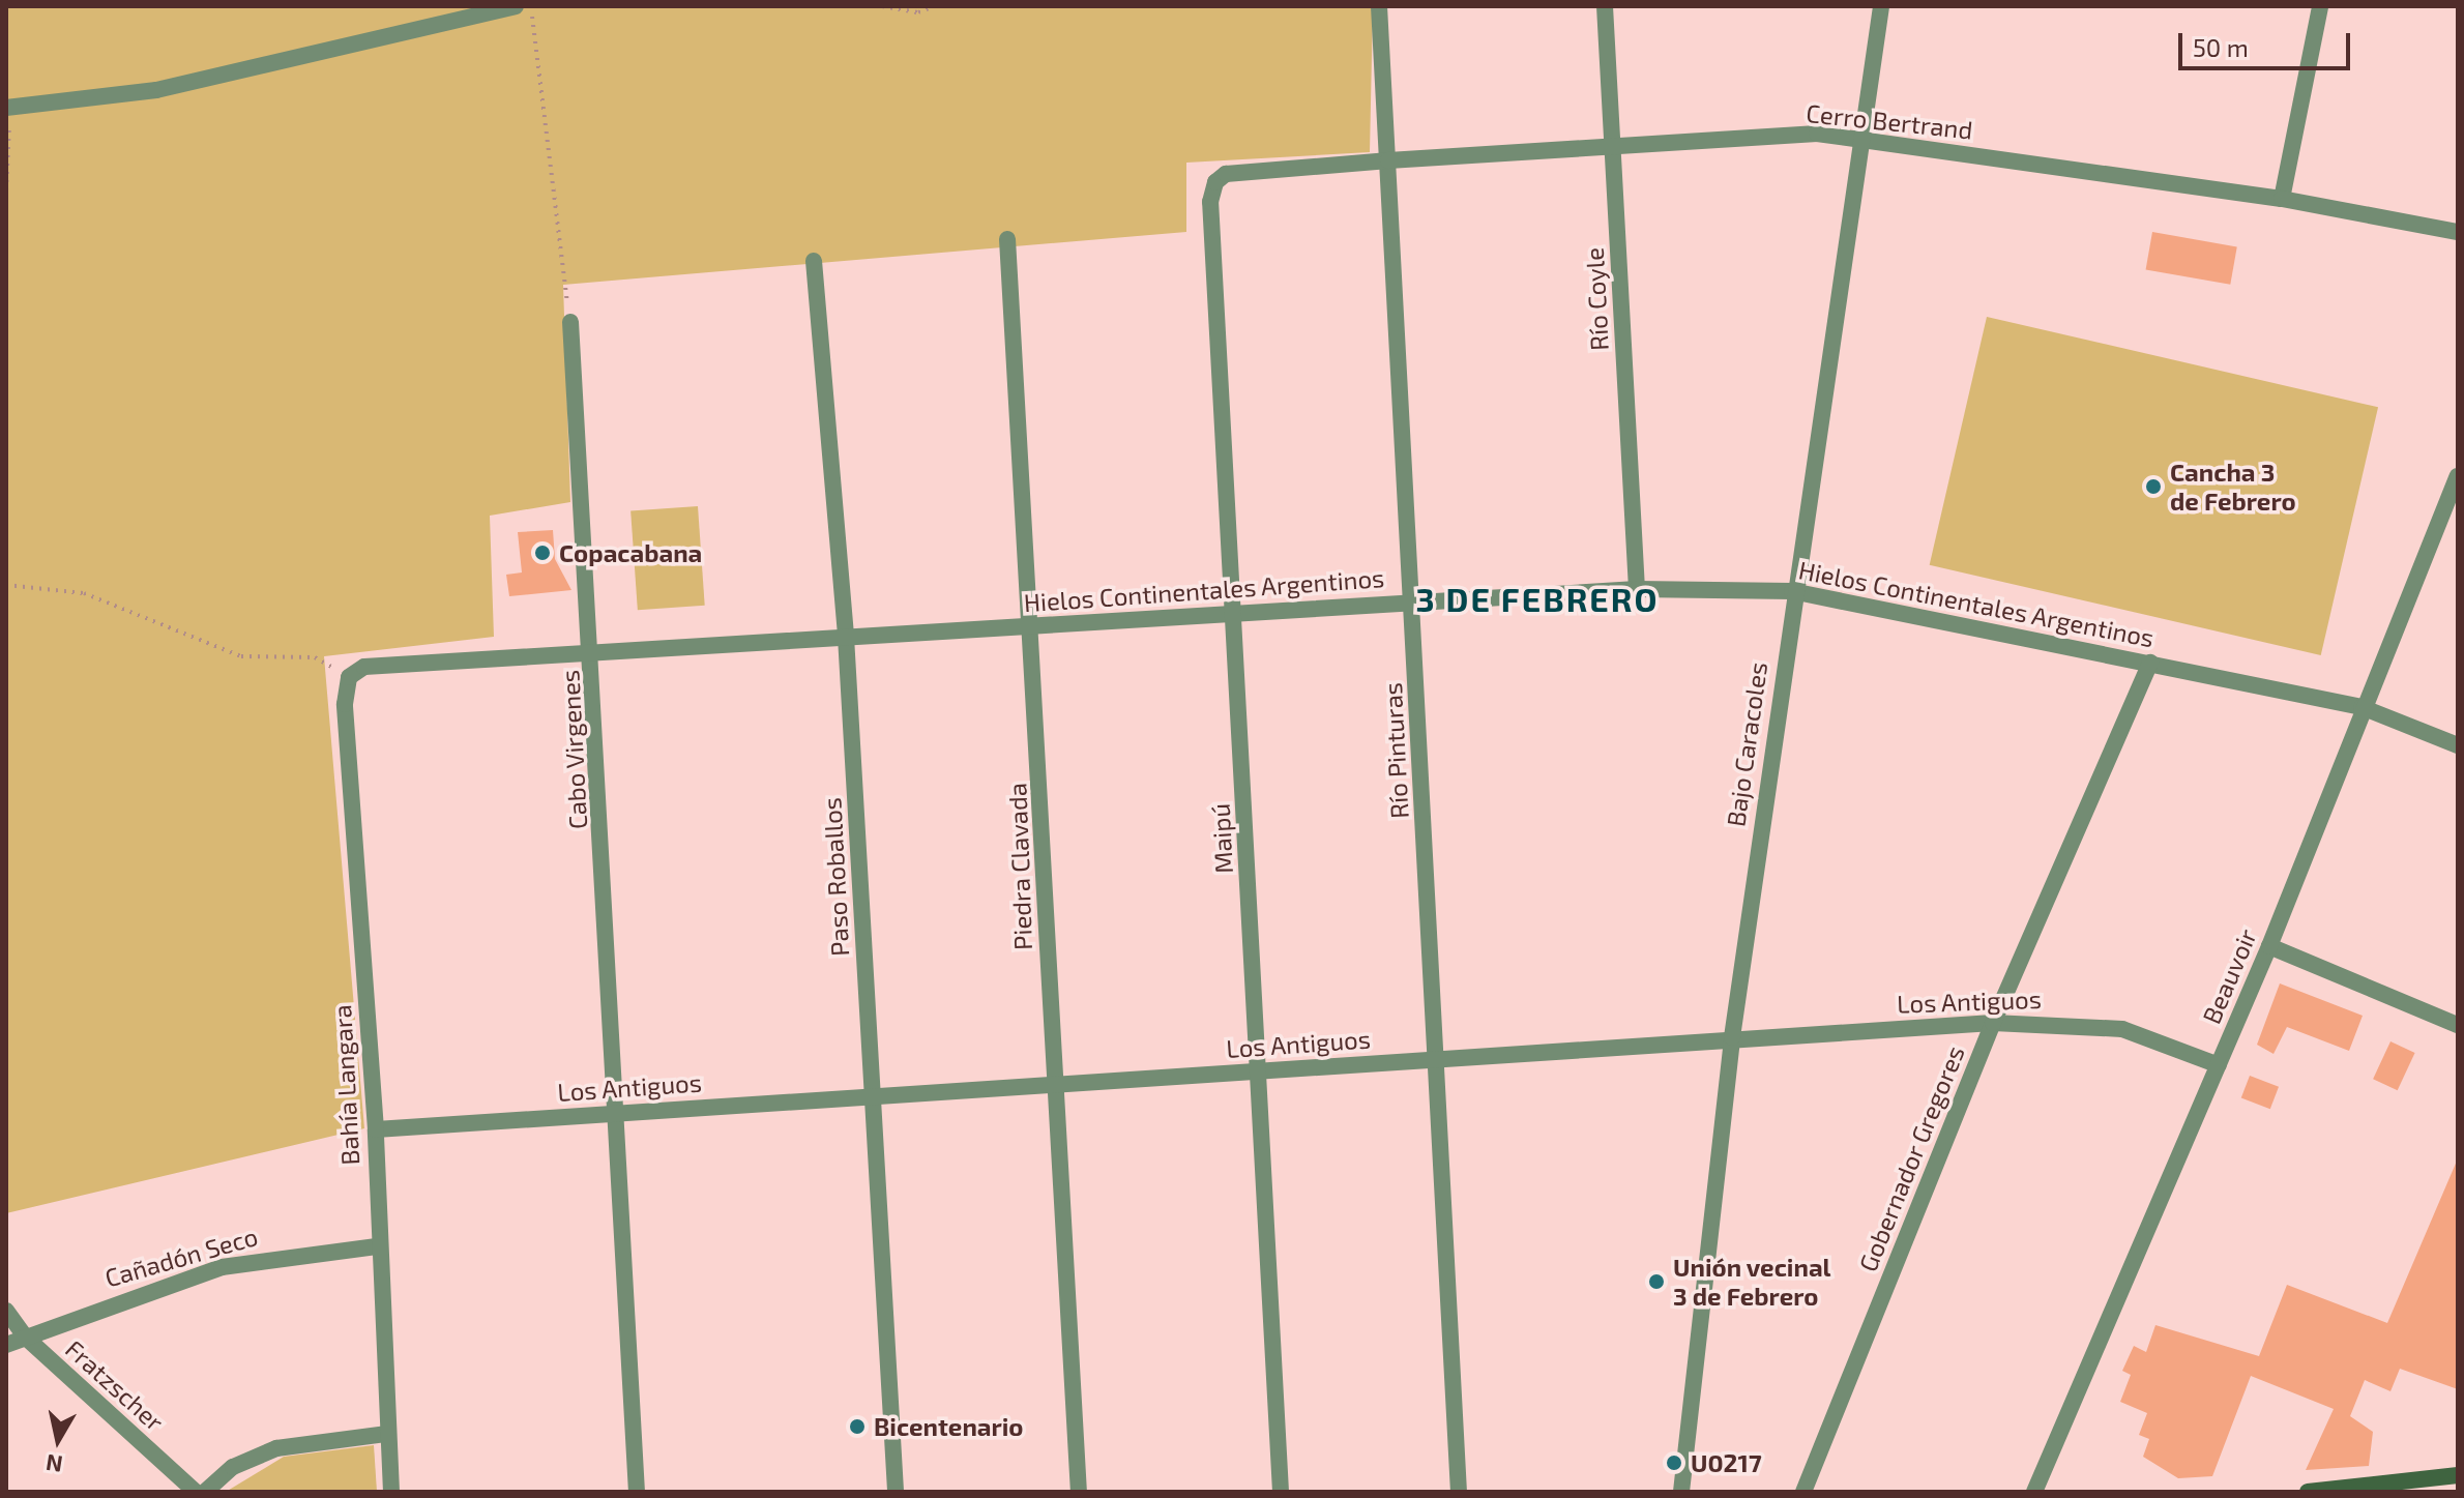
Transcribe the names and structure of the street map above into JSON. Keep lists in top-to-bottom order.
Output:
{
  "streets": {
    "street": [
      "Cerro Bertrand",
      "Río Coyle",
      "Hielos Continentales Argentinos",
      "Bajo Caracoles",
      "Cabo Virgenes",
      "Río Pinturas",
      "Maipú",
      "Piedra Clavada",
      "Paso Roballos",
      "Beauvoir",
      "Los Antiguos",
      "Bahía Langara",
      "Gobernador Gregores",
      "Cañadón Seco",
      "Fratzscher"
    ]
  },
  "crossings": [
    ["Cerro Bertrand", "Río Coyle"],
    ["Cerro Bertrand", "Bajo Caracoles"],
    ["Cerro Bertrand", "Río Pinturas"],
    ["Cerro Bertrand", "Maipú"],
    ["Río Coyle", "Hielos Continentales Argentinos"],
    ["Hielos Continentales Argentinos", "Bajo Caracoles"],
    ["Hielos Continentales Argentinos", "Cabo Virgenes"],
    ["Hielos Continentales Argentinos", "Río Pinturas"],
    ["Hielos Continentales Argentinos", "Maipú"],
    ["Hielos Continentales Argentinos", "Piedra Clavada"],
    ["Hielos Continentales Argentinos", "Paso Roballos"],
    ["Hielos Continentales Argentinos", "Beauvoir"],
    ["Hielos Continentales Argentinos", "Bahía Langara"],
    ["Hielos Continentales Argentinos", "Gobernador Gregores"],
    ["Bajo Caracoles", "Los Antiguos"],
    ["Cabo Virgenes", "Los Antiguos"],
    ["Río Pinturas", "Los Antiguos"],
    ["Maipú", "Los Antiguos"],
    ["Piedra Clavada", "Los Antiguos"],
    ["Paso Roballos", "Los Antiguos"],
    ["Beauvoir", "Los Antiguos"],
    ["Los Antiguos", "Bahía Langara"],
    ["Los Antiguos", "Gobernador Gregores"],
    ["Bahía Langara", "Cañadón Seco"],
    ["Cañadón Seco", "Fratzscher"]
  ],
  "districts": ["3 DE FEBRERO"],
  "places": [
    "Cancha 3 de Febrero",
    "Copacabana",
    "Unión vecinal 3 de Febrero",
    "Bicentenario",
    "U0217"
  ],
  "scale_bar": "50 m",
  "north": "bottom"
}
